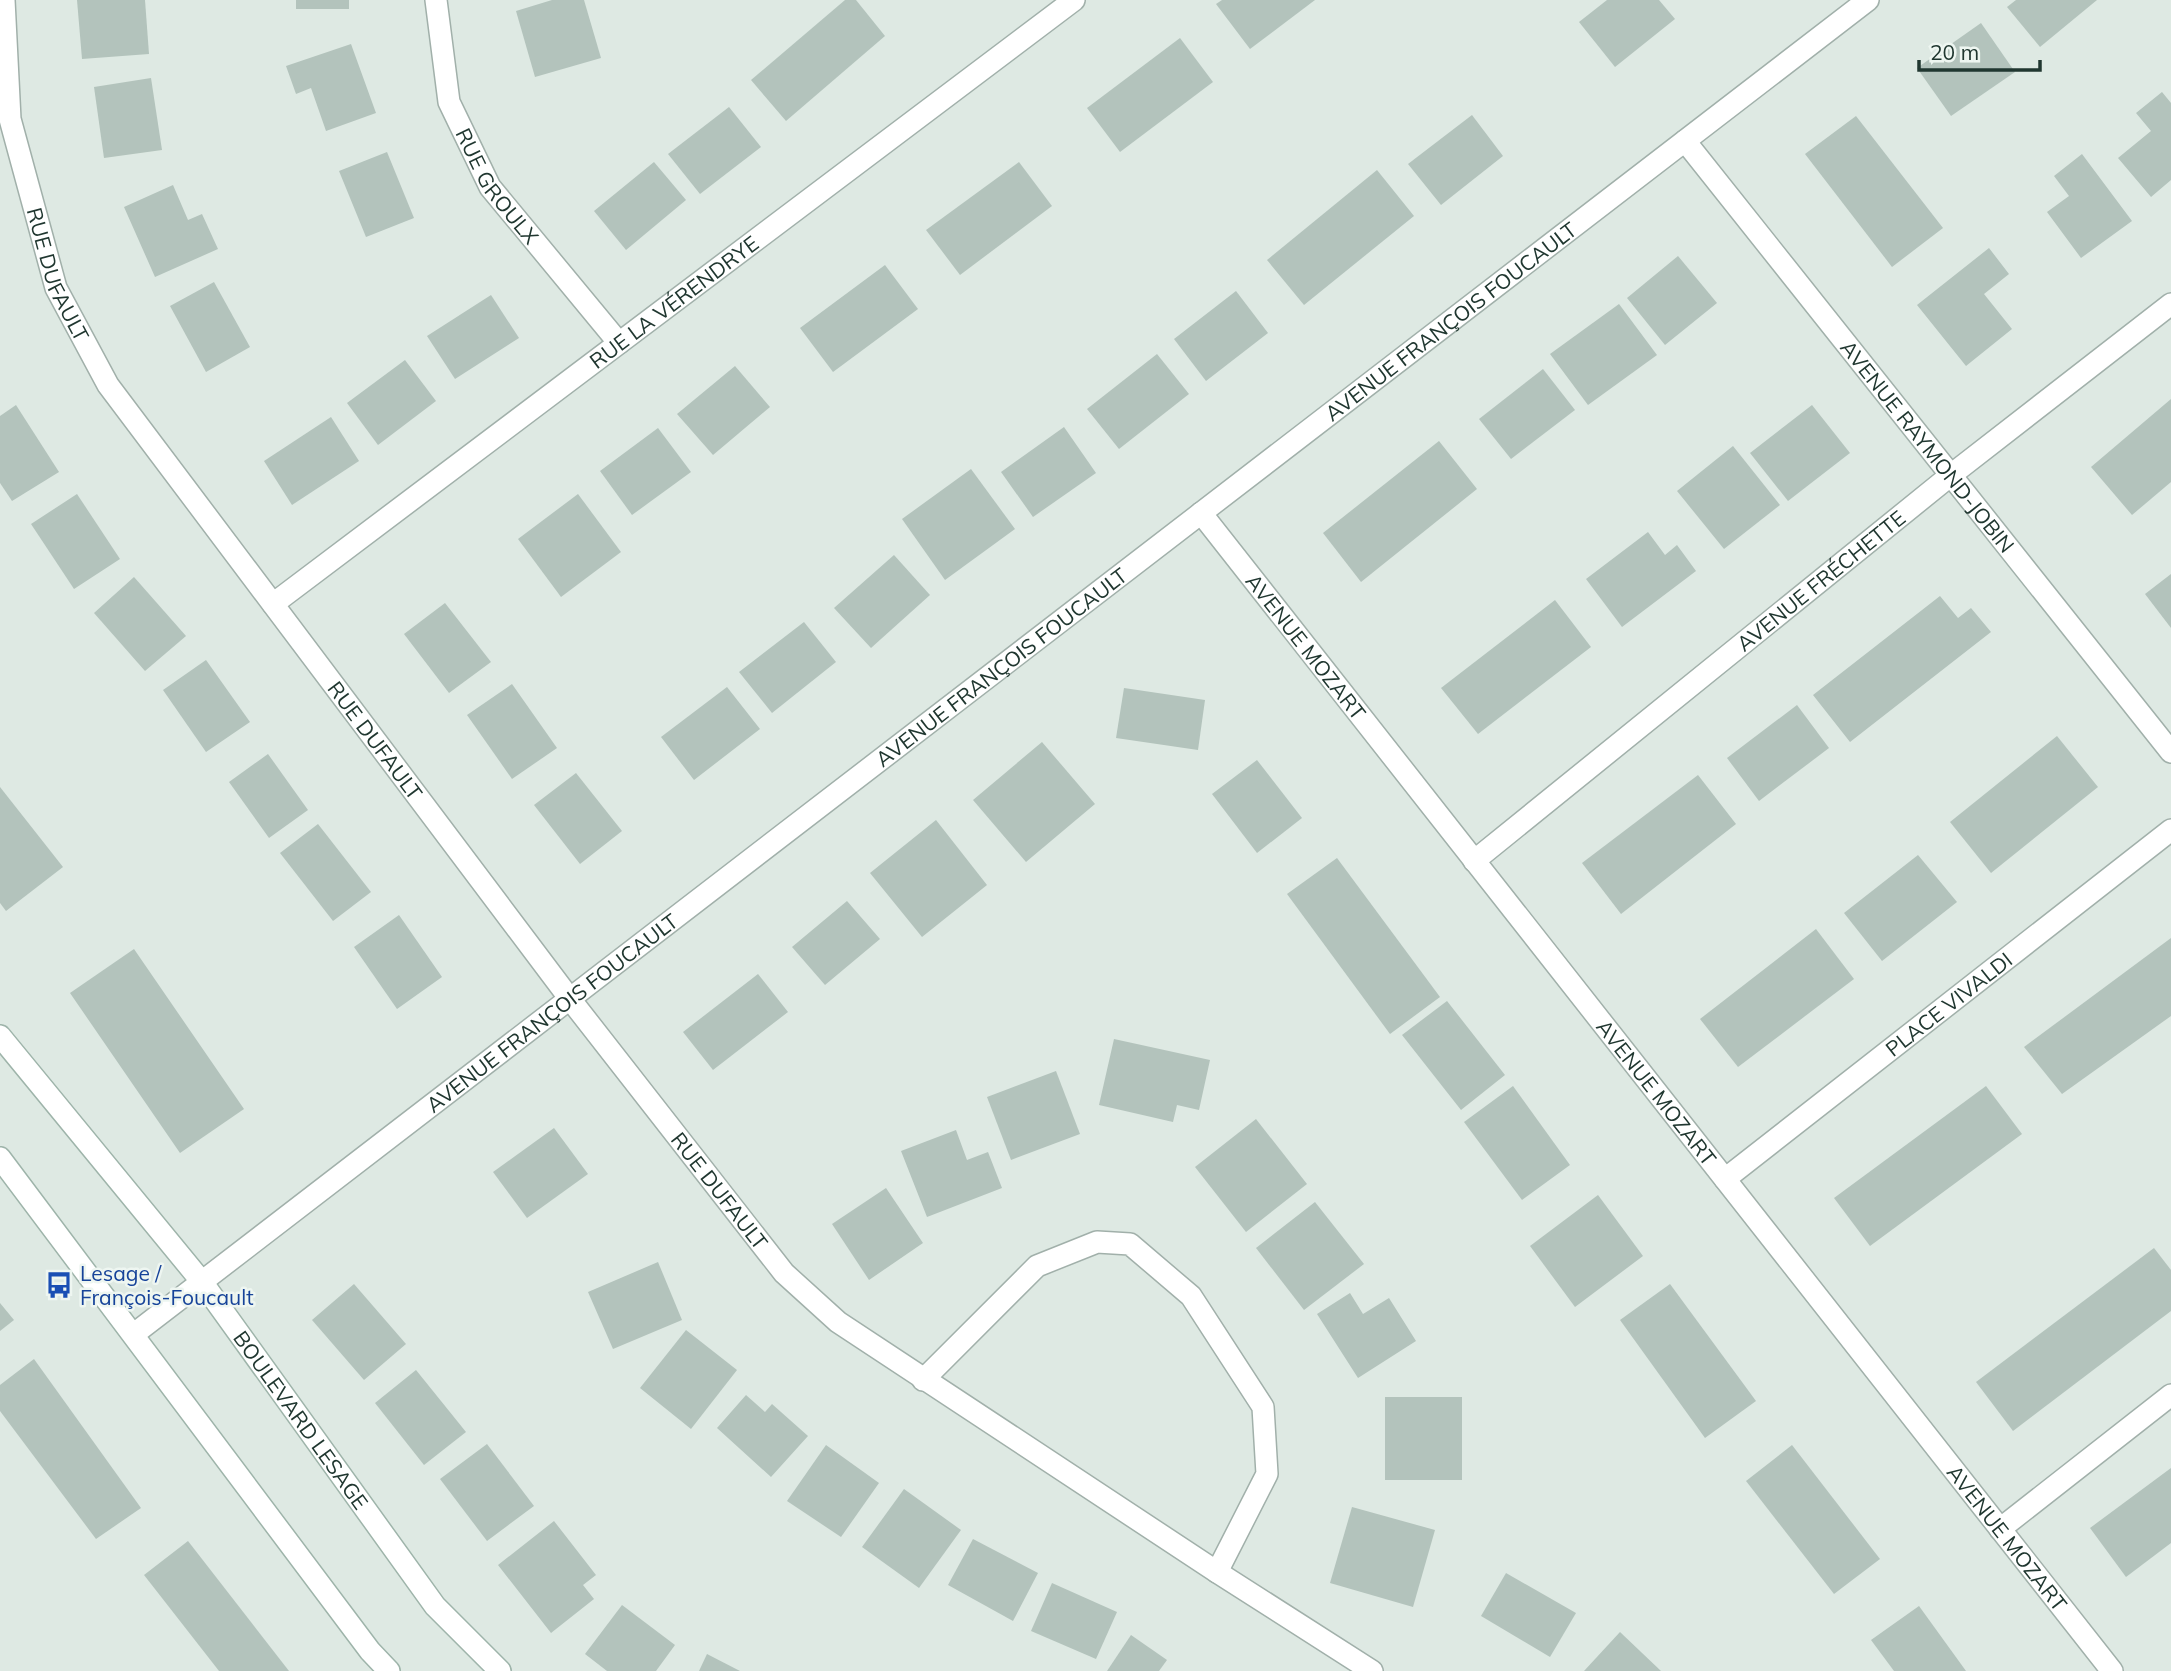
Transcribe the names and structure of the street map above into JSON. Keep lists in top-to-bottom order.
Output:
{
  "streets": {
    "street": [
      "RUE GROULX",
      "RUE DUFAULT",
      "RUE LA VÉRENDRYE",
      "AVENUE FRANÇOIS FOUCAULT",
      "AVENUE RAYMOND-JOBIN",
      "AVENUE FRÉCHETTE",
      "AVENUE MOZART",
      "PLACE VIVALDI",
      "BOULEVARD LESAGE"
    ]
  },
  "crossings": [
    ["RUE GROULX", "RUE LA VÉRENDRYE"],
    ["RUE DUFAULT", "RUE LA VÉRENDRYE"],
    ["RUE DUFAULT", "AVENUE FRANÇOIS FOUCAULT"],
    ["AVENUE FRANÇOIS FOUCAULT", "AVENUE RAYMOND-JOBIN"],
    ["AVENUE FRANÇOIS FOUCAULT", "AVENUE MOZART"],
    ["AVENUE FRANÇOIS FOUCAULT", "BOULEVARD LESAGE"],
    ["AVENUE RAYMOND-JOBIN", "AVENUE FRÉCHETTE"],
    ["AVENUE FRÉCHETTE", "AVENUE MOZART"],
    ["AVENUE MOZART", "PLACE VIVALDI"]
  ],
  "places": {
    "bus stop": ["Lesage / François-Foucault"]
  },
  "scale_bar": "20 m"
}
